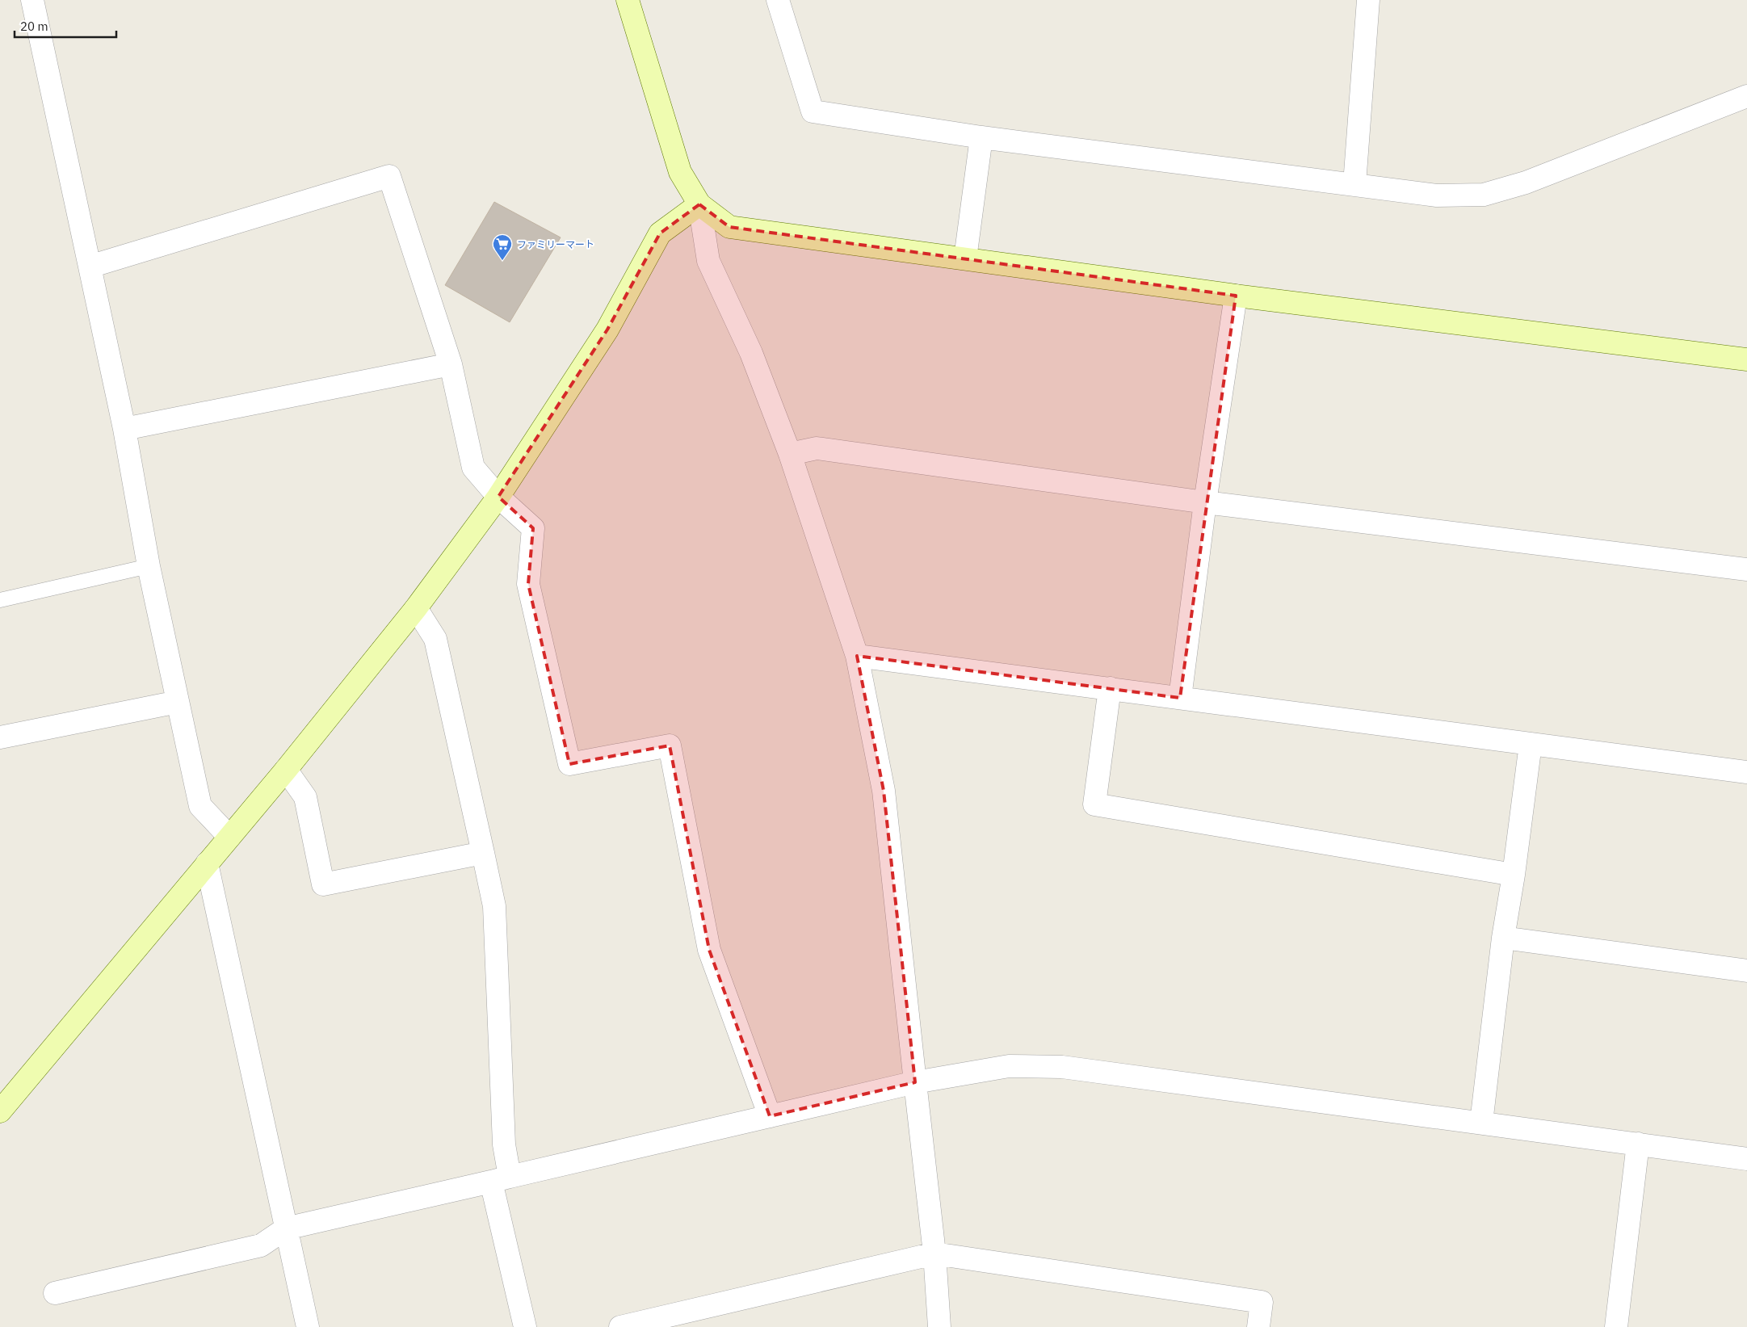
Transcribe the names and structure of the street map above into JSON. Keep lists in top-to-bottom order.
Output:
{
  "places": {
    "supermarket": ["ファミリーマート"]
  },
  "scale_bar": "20 m"
}
